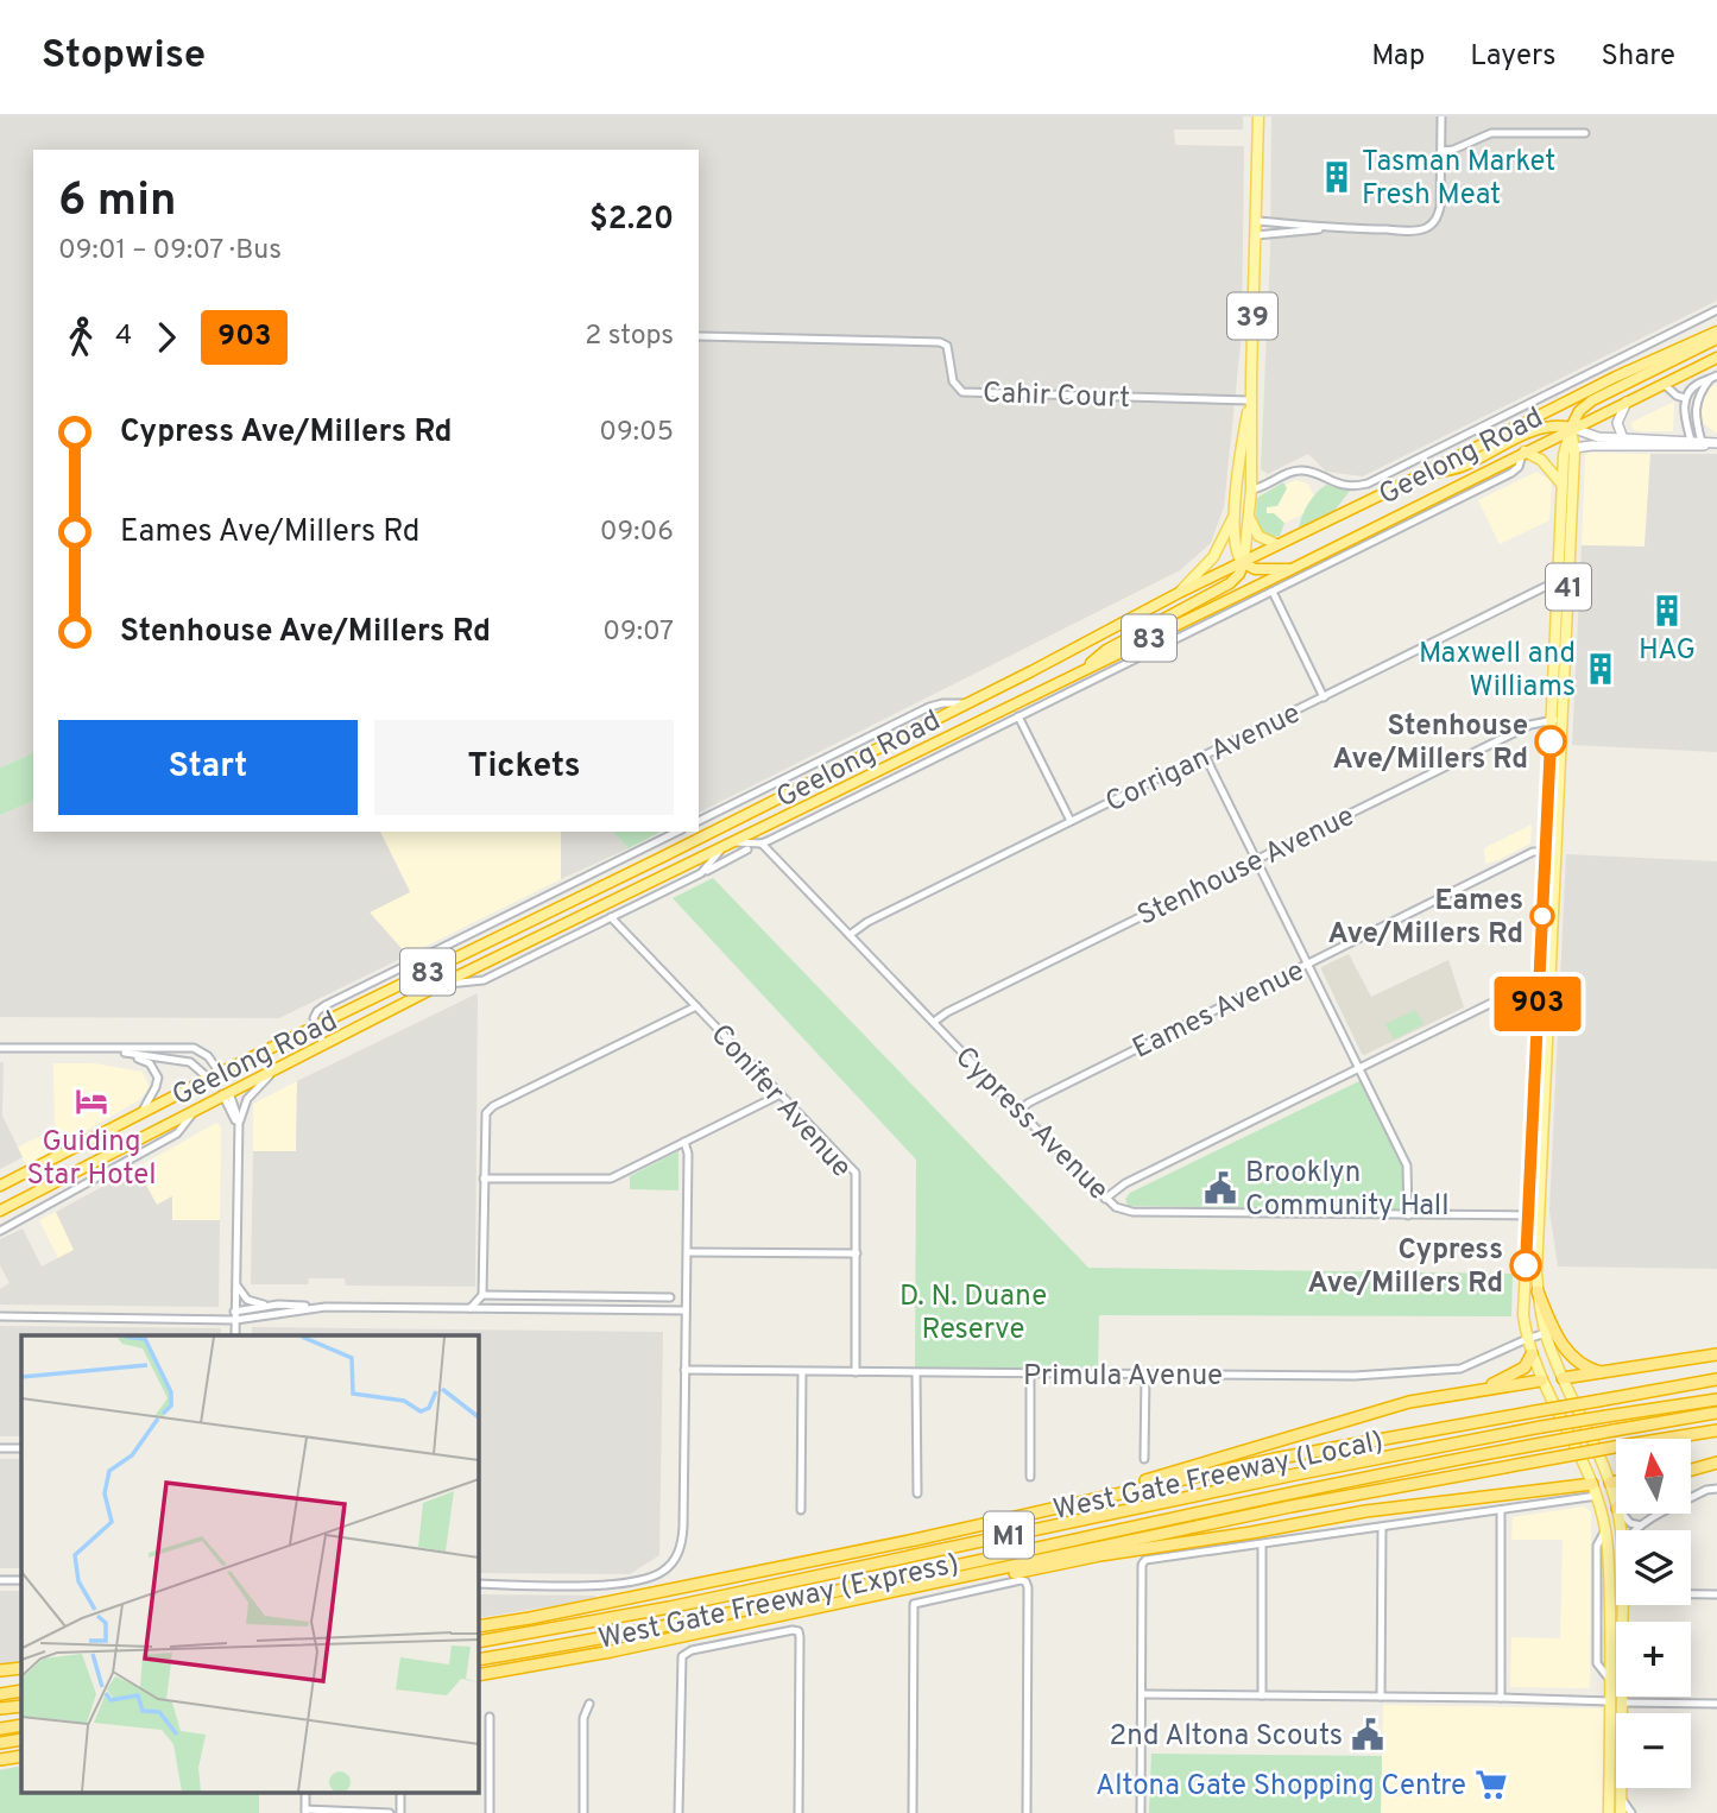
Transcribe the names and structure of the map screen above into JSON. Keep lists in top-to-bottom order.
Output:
{
  "streets": {
    "highway": [
      "Geelong Road",
      "83",
      "West Gate Freeway (Local)",
      "M1",
      "West Gate Freeway (Express)"
    ],
    "main road": ["39", "41"],
    "street": [
      "Cahir Court",
      "Corrigan Avenue",
      "Stenhouse Avenue",
      "Eames Avenue",
      "Conifer Avenue",
      "Cypress Avenue",
      "Primula Avenue"
    ]
  },
  "crossings": [
    ["39", "Cahir Court"],
    ["39", "Geelong Road"],
    ["Geelong Road", "41"],
    ["41", "Corrigan Avenue"],
    ["41", "Stenhouse Avenue"],
    ["41", "Eames Avenue"],
    ["41", "Cypress Avenue"],
    ["41", "Primula Avenue"],
    ["Corrigan Avenue", "Cypress Avenue"],
    ["Stenhouse Avenue", "Cypress Avenue"],
    ["Eames Avenue", "Cypress Avenue"],
    ["Conifer Avenue", "Primula Avenue"]
  ],
  "parks": ["D. N. Duane Reserve"],
  "places": {
    "building": ["Tasman Market Fresh Meat", "HAG", "Maxwell and Williams"],
    "other": ["Stenhouse Ave/Millers Rd", "Eames Ave/Millers Rd", "Cypress Ave/Millers Rd"],
    "hotel": ["Guiding Star Hotel"],
    "public building": ["Brooklyn Community Hall", "2nd Altona Scouts"],
    "supermarket": ["Altona Gate Shopping Centre"]
  },
  "lines": ["bus line 903"],
  "north": "top",
  "page": {
    "header": "Stopwise",
    "nav": ["Map", "Layers", "Share"],
    "on_map": "903",
    "heading": ["6 min", "09:01 – 09:07 · Bus", "$2.20"],
    "legs": ["4", "903", "2 stops"],
    "list": [
      {
        "name": "Cypress Ave/Millers Rd",
        "value": "09:05"
      },
      {
        "name": "Eames Ave/Millers Rd",
        "value": "09:06"
      },
      {
        "name": "Stenhouse Ave/Millers Rd",
        "value": "09:07"
      }
    ],
    "buttons": ["Start", "Tickets"],
    "map_buttons": ["+", "−"]
  }
}
